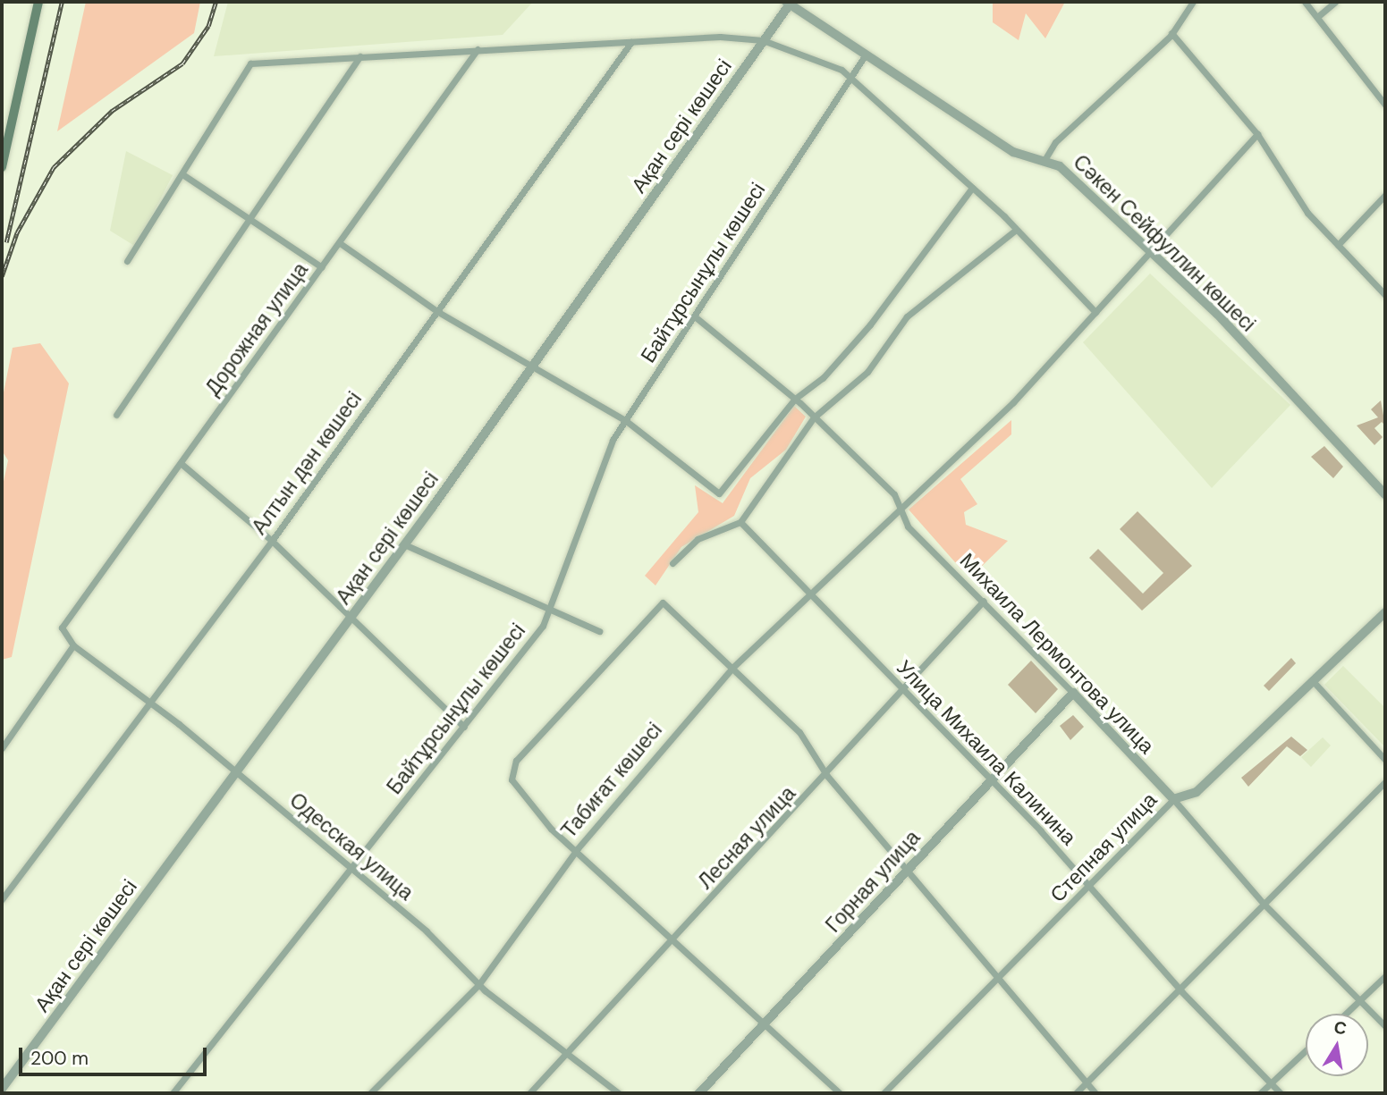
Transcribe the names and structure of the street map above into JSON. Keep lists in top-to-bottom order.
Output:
{
  "streets": {
    "street": [
      "Ақан сері көшесі",
      "Сәкен Сейфуллин көшесі",
      "Байтұрсынұлы көшесі",
      "Дорожная улица",
      "Алтын дән көшесі",
      "Михаила Лермонтова улица",
      "Улица Михаила Калинина",
      "Табиғат көшесі",
      "Лесная улица",
      "Одесская улица",
      "Степная улица",
      "Горная улица"
    ]
  },
  "crossings": [
    ["Ақан сері көшесі", "Сәкен Сейфуллин көшесі"],
    ["Ақан сері көшесі", "Одесская улица"],
    ["Сәкен Сейфуллин көшесі", "Байтұрсынұлы көшесі"],
    ["Сәкен Сейфуллин көшесі", "Табиғат көшесі"],
    ["Байтұрсынұлы көшесі", "Михаила Лермонтова улица"],
    ["Байтұрсынұлы көшесі", "Одесская улица"],
    ["Дорожная улица", "Одесская улица"],
    ["Алтын дән көшесі", "Одесская улица"],
    ["Михаила Лермонтова улица", "Табиғат көшесі"],
    ["Михаила Лермонтова улица", "Лесная улица"],
    ["Михаила Лермонтова улица", "Степная улица"],
    ["Михаила Лермонтова улица", "Горная улица"],
    ["Улица Михаила Калинина", "Табиғат көшесі"],
    ["Улица Михаила Калинина", "Лесная улица"],
    ["Улица Михаила Калинина", "Степная улица"],
    ["Улица Михаила Калинина", "Горная улица"],
    ["Табиғат көшесі", "Одесская улица"],
    ["Лесная улица", "Одесская улица"]
  ],
  "scale_bar": "200 m",
  "north": "top"
}
